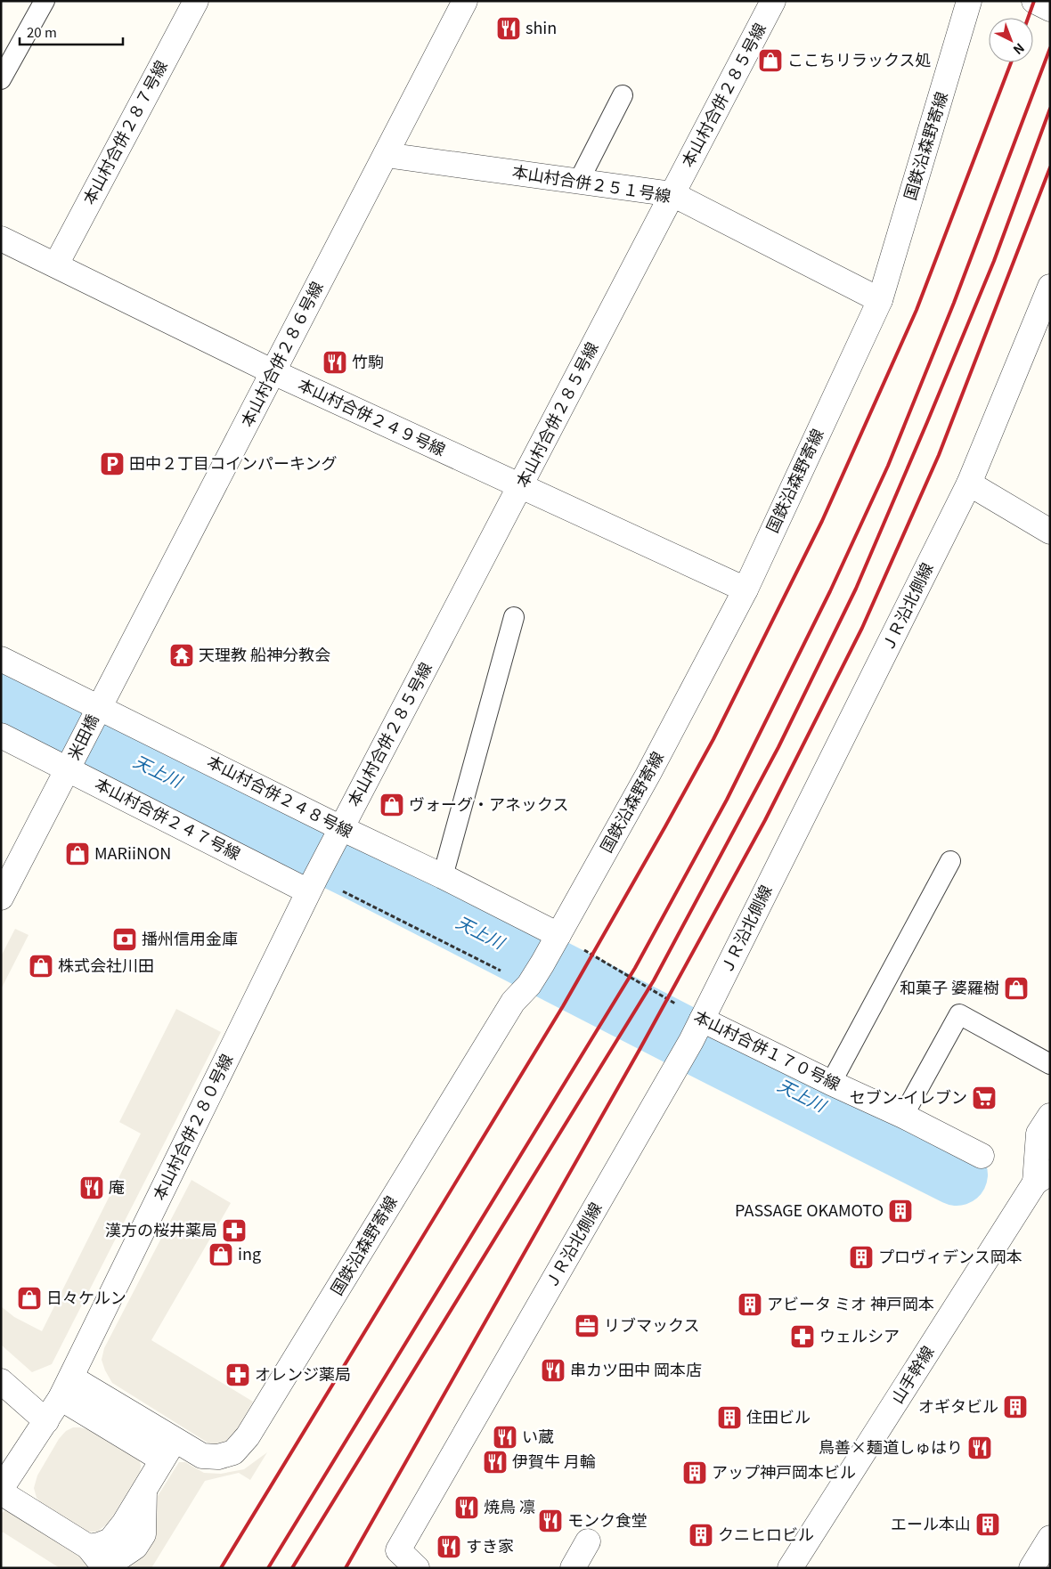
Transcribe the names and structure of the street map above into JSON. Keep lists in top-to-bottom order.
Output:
{
  "streets": {
    "street": [
      "本山村合併２８５号線",
      "本山村合併２８７号線",
      "国鉄沿森野寄線",
      "本山村合併２５１号線",
      "本山村合併２８６号線",
      "本山村合併２４９号線",
      "ＪＲ沿北側線",
      "米田橋",
      "本山村合併２４８号線",
      "本山村合併２４７号線",
      "本山村合併１７０号線",
      "本山村合併２８０号線",
      "山手幹線"
    ]
  },
  "crossings": [
    ["本山村合併２８５号線", "本山村合併２５１号線"],
    ["本山村合併２８５号線", "本山村合併２４９号線"],
    ["本山村合併２８５号線", "本山村合併２４８号線"],
    ["本山村合併２８５号線", "本山村合併２４７号線"],
    ["本山村合併２８５号線", "本山村合併２８０号線"],
    ["本山村合併２８７号線", "本山村合併２４９号線"],
    ["国鉄沿森野寄線", "本山村合併２５１号線"],
    ["国鉄沿森野寄線", "本山村合併２４９号線"],
    ["国鉄沿森野寄線", "本山村合併２４８号線"],
    ["国鉄沿森野寄線", "本山村合併１７０号線"],
    ["国鉄沿森野寄線", "本山村合併２８０号線"],
    ["本山村合併２５１号線", "本山村合併２８６号線"],
    ["本山村合併２８６号線", "本山村合併２４９号線"],
    ["本山村合併２８６号線", "米田橋"],
    ["本山村合併２８６号線", "本山村合併２４８号線"],
    ["ＪＲ沿北側線", "本山村合併１７０号線"],
    ["米田橋", "本山村合併２４８号線"],
    ["米田橋", "本山村合併２４７号線"],
    ["本山村合併２４８号線", "本山村合併１７０号線"],
    ["本山村合併２４７号線", "本山村合併２８０号線"]
  ],
  "water": ["天上川"],
  "places": {
    "restaurant": [
      "shin",
      "竹駒",
      "庵",
      "串カツ田中 岡本店",
      "い蔵",
      "鳥善×麺道しゅはり",
      "伊賀牛 月輪",
      "焼鳥 凛",
      "モンク食堂",
      "すき家"
    ],
    "shop": [
      "ここちリラックス処",
      "ヴォーグ・アネックス",
      "MARiiNON",
      "株式会社川田",
      "和菓子 婆羅樹",
      "ing",
      "日々ケルン"
    ],
    "parking": ["田中２丁目コインパーキング"],
    "temple": ["天理教 船神分教会"],
    "bank": ["播州信用金庫"],
    "supermarket": ["セブン-イレブン"],
    "building": [
      "PASSAGE OKAMOTO",
      "プロヴィデンス岡本",
      "アビータ ミオ 神戸岡本",
      "オギタビル",
      "住田ビル",
      "アップ神戸岡本ビル",
      "エール本山",
      "クニヒロビル"
    ],
    "pharmacy": ["漢方の桜井薬局", "ウェルシア", "オレンジ薬局"],
    "office": ["リブマックス"]
  },
  "scale_bar": "20 m",
  "north": "bottom right"
}
